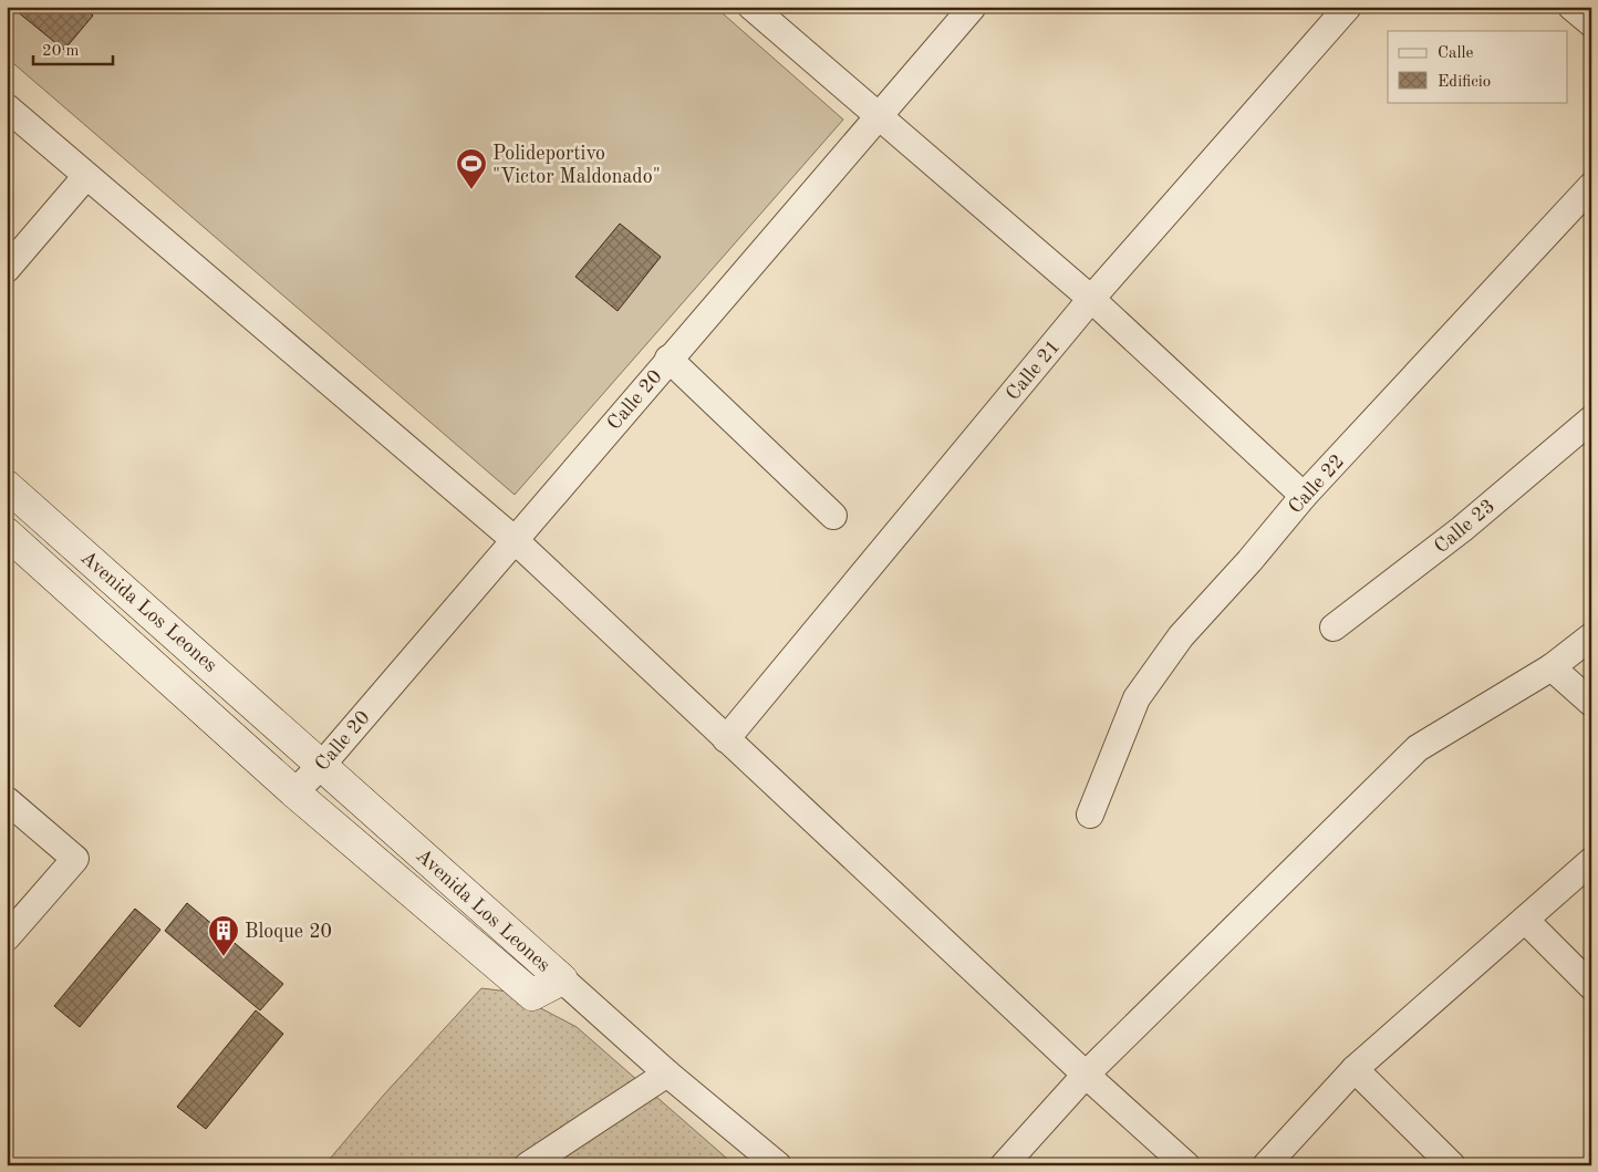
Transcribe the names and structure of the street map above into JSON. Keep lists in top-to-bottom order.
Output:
{
  "streets": {
    "street": [
      "Calle 21",
      "Calle 20",
      "Calle 22",
      "Calle 23",
      "Avenida Los Leones"
    ]
  },
  "crossings": [
    ["Calle 20", "Avenida Los Leones"]
  ],
  "places": {
    "sports": ["Polideportivo \"Victor Maldonado\""],
    "building": ["Bloque 20"]
  },
  "legend": ["Calle", "Edificio"],
  "scale_bar": "20 m"
}
